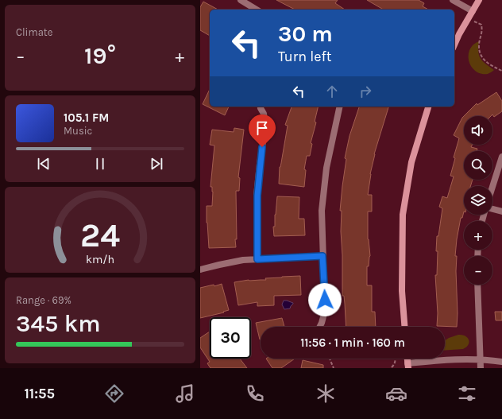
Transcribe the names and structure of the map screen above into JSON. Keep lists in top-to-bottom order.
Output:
{
  "page": {
    "tile": [
      "Climate",
      ["Range · 69%", "345 km"]
    ],
    "turn": ["30 m", "Turn left"],
    "heat": ["−", "19°", "+"],
    "song": ["105.1 FM", "Music"],
    "map_buttons": ["+", "−"],
    "limit": "30",
    "trip": "11:56 · 1 min · 160 m",
    "tabs": "11:55",
    "gauge": ["24", "km/h"]
  }
}
